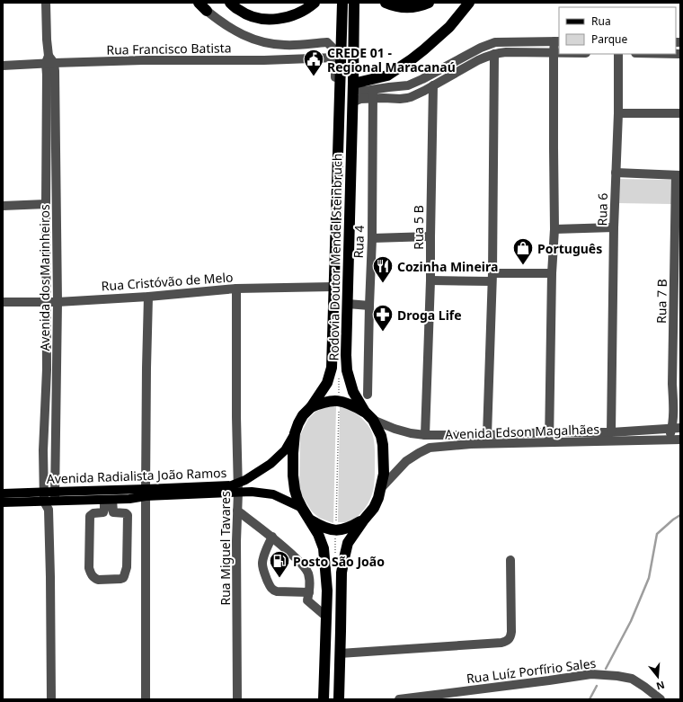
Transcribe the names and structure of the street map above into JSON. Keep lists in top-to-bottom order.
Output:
{
  "streets": {
    "highway": ["Rodovia Doutor Mendel Steinbruch"],
    "main road": ["Avenida Radialista João Ramos"],
    "street": [
      "Rua Francisco Batista",
      "Rua 6",
      "Rua 5 B",
      "Rua 4",
      "Avenida dos Marinheiros",
      "Rua Cristóvão de Melo",
      "Rua 7 B",
      "Avenida Edson Magalhães",
      "Rua Miguel Tavares",
      "Rua Luíz Porfírio Sales"
    ]
  },
  "crossings": [
    ["Rua Francisco Batista", "Avenida dos Marinheiros"],
    ["Rua 6", "Avenida Edson Magalhães"],
    ["Rua 5 B", "Avenida Edson Magalhães"],
    ["Rodovia Doutor Mendel Steinbruch", "Rua Cristóvão de Melo"],
    ["Rodovia Doutor Mendel Steinbruch", "Avenida Edson Magalhães"],
    ["Rodovia Doutor Mendel Steinbruch", "Avenida Radialista João Ramos"],
    ["Avenida dos Marinheiros", "Rua Cristóvão de Melo"],
    ["Avenida dos Marinheiros", "Avenida Radialista João Ramos"],
    ["Rua Cristóvão de Melo", "Rua Miguel Tavares"],
    ["Rua 7 B", "Avenida Edson Magalhães"],
    ["Avenida Edson Magalhães", "Avenida Radialista João Ramos"],
    ["Avenida Radialista João Ramos", "Rua Miguel Tavares"]
  ],
  "places": {
    "public building": ["CREDE 01 - Regional Maracanaú"],
    "shop": ["Português"],
    "restaurant": ["Cozinha Mineira"],
    "pharmacy": ["Droga Life"],
    "fuel station": ["Posto São João"]
  },
  "legend": ["Rua", "Parque"],
  "north": "bottom"
}
